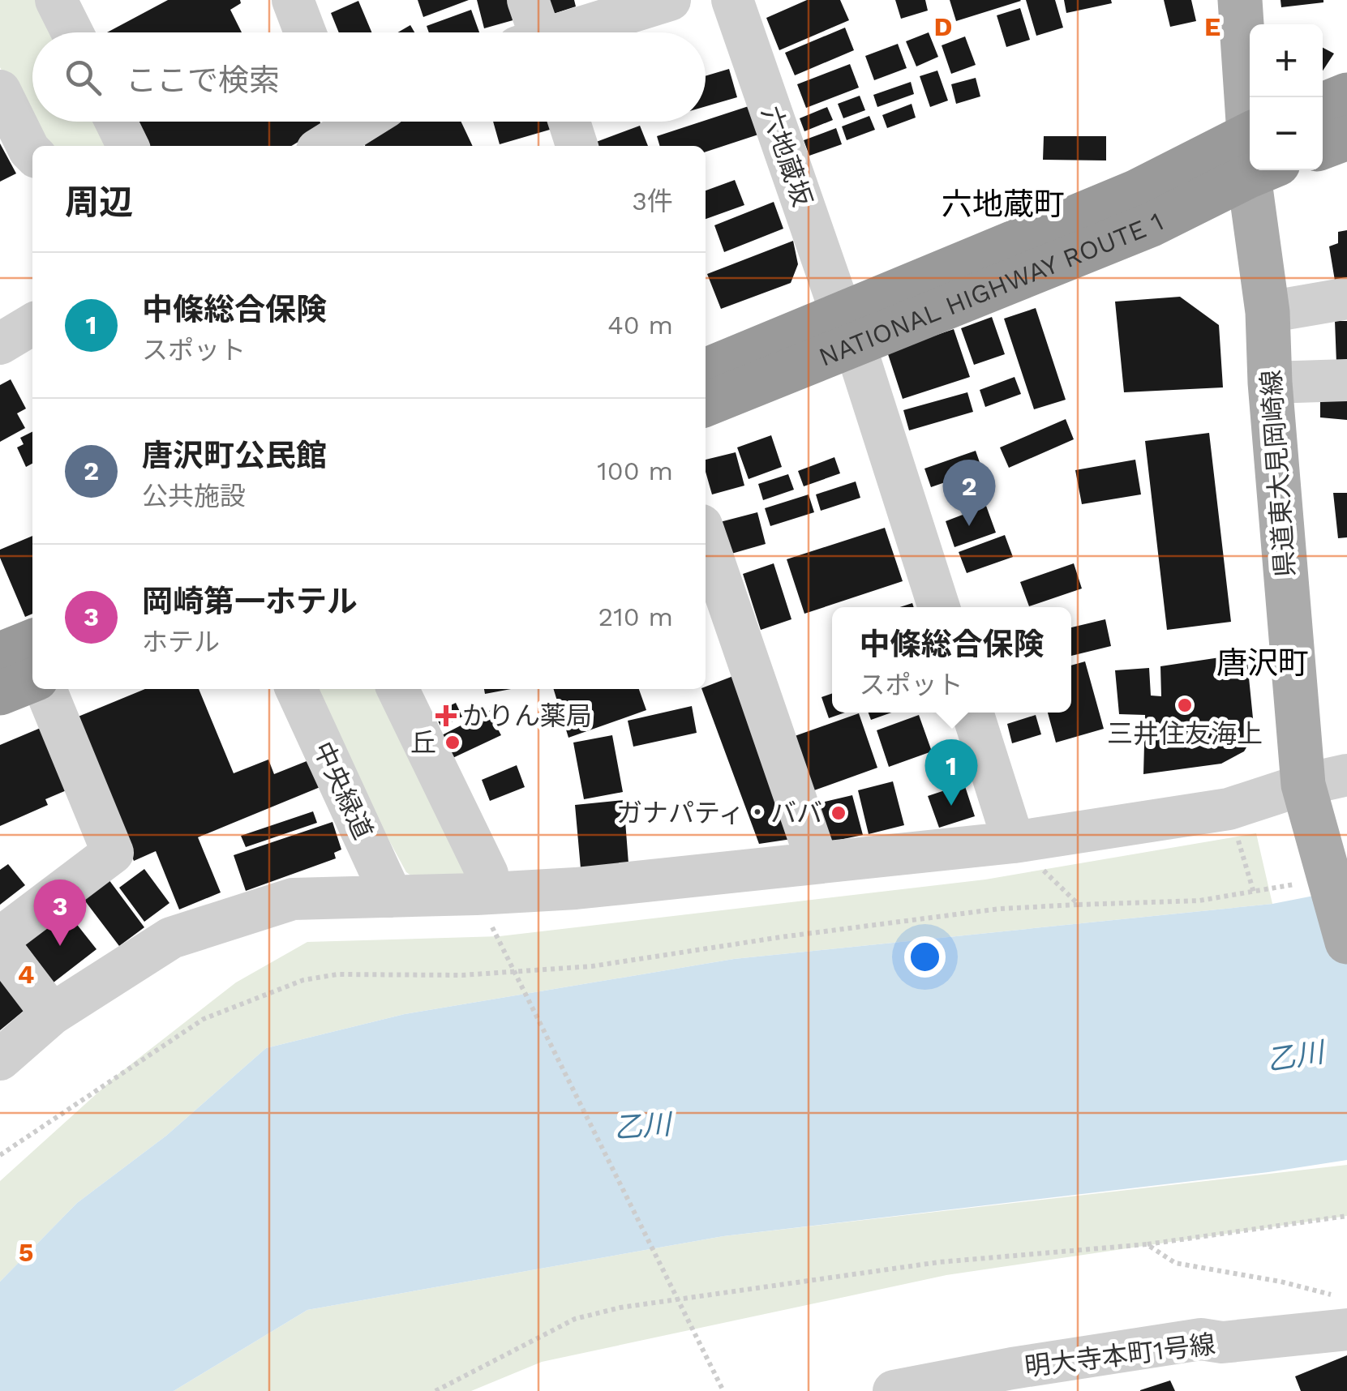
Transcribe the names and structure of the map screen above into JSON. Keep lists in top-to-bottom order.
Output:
{
  "streets": {
    "highway": ["NATIONAL HIGHWAY ROUTE 1"],
    "main road": ["県道東大見岡崎線"],
    "street": ["六地蔵坂", "中央緑道", "明大寺本町1号線"]
  },
  "crossings": [
    ["六地蔵坂", "NATIONAL HIGHWAY ROUTE 1"]
  ],
  "districts": ["六地蔵町", "唐沢町"],
  "water": ["乙川"],
  "places": {
    "other": ["三井住友海上", "丘", "ガナパティ・ババ"],
    "health": ["かりん薬局"]
  },
  "page": {
    "map_buttons": ["+", "−"],
    "search": "ここで検索",
    "heading": ["周辺", "3件"],
    "list": [
      {
        "mark": "1",
        "name": "中條総合保険",
        "note": "スポット",
        "value": "40 m"
      },
      {
        "mark": "2",
        "name": "唐沢町公民館",
        "note": "公共施設",
        "value": "100 m"
      },
      {
        "mark": "3",
        "name": "岡崎第一ホテル",
        "note": "ホテル",
        "value": "210 m"
      }
    ],
    "pins": ["2", "1", "3"],
    "popup": ["中條総合保険", "スポット"]
  },
  "grid": {
    "columns": ["D", "E"],
    "rows": ["4", "5"]
  }
}
